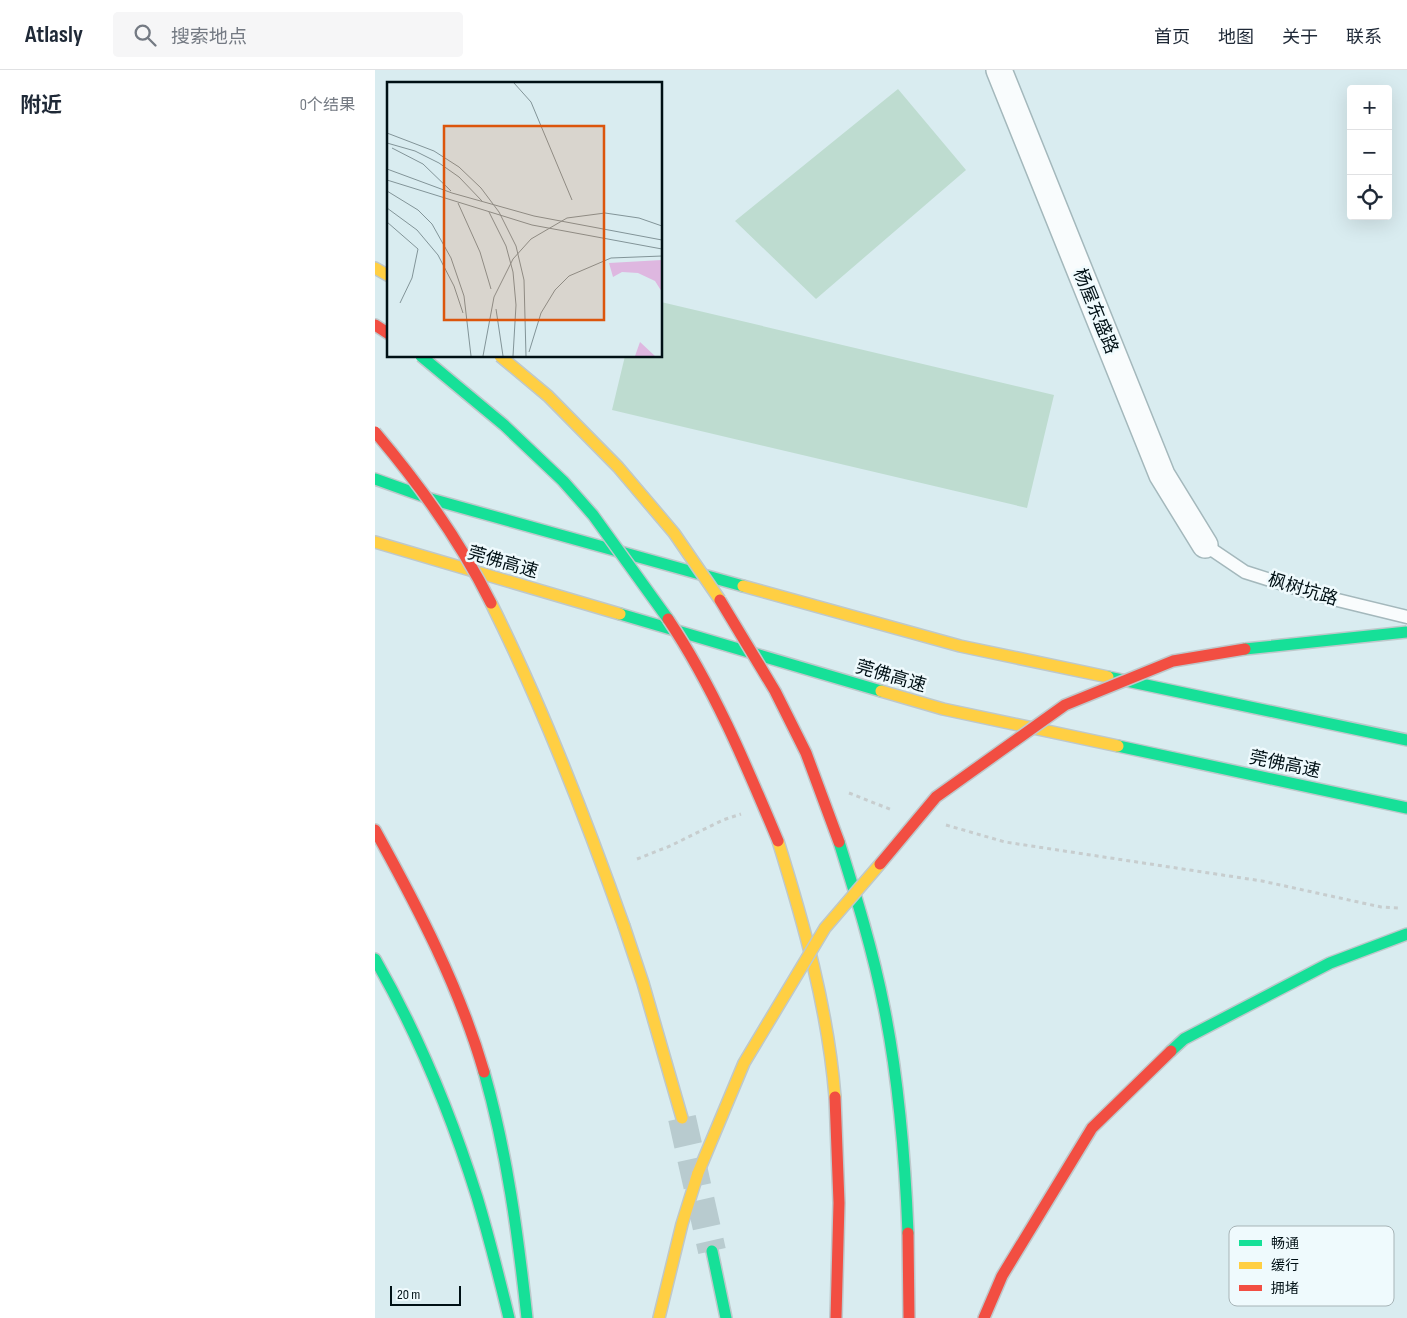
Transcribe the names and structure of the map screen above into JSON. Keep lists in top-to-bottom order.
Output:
{
  "streets": {
    "highway": ["莞佛高速"],
    "street": ["杨屋东盛路"],
    "lane": ["枫树坑路"]
  },
  "crossings": [
    ["杨屋东盛路", "枫树坑路"]
  ],
  "legend": ["畅通", "缓行", "拥堵"],
  "scale_bar": "20 m",
  "page": {
    "header": "Atlasly",
    "search": "搜索地点",
    "nav": [
      "首页",
      "地图",
      "关于",
      "联系"
    ],
    "heading": ["附近", "0个结果"],
    "map_buttons": ["+", "−"],
    "scale": "20 m"
  }
}
